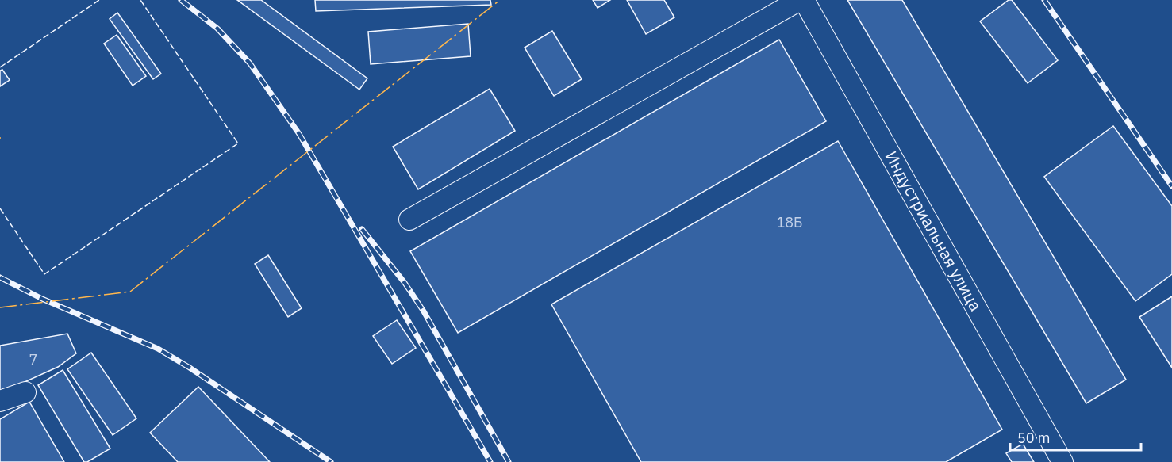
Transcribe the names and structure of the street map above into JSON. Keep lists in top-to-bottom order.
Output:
{
  "streets": {
    "street": ["Индустриальная улица"]
  },
  "house_numbers": ["18Б", "7"],
  "scale_bar": "50 m"
}
